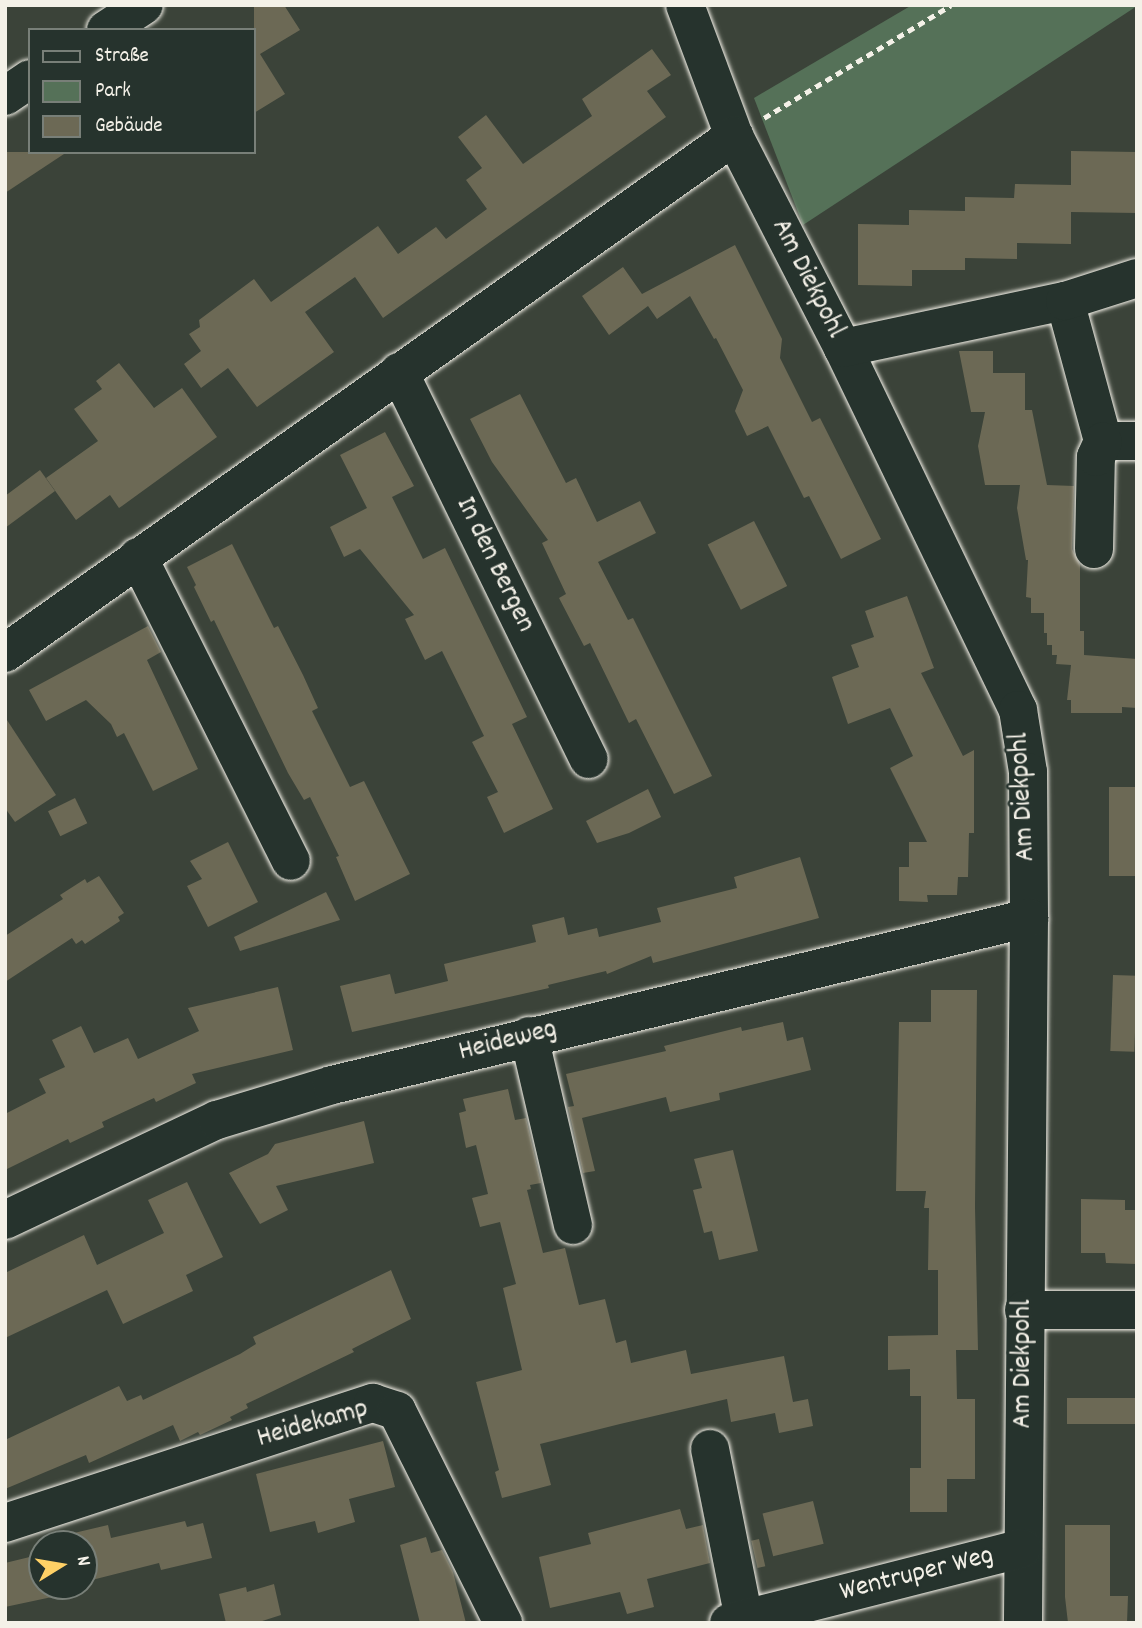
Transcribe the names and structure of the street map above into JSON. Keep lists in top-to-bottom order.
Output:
{
  "streets": {
    "street": [
      "Am Diekpohl",
      "In den Bergen",
      "Heideweg",
      "Heidekamp",
      "Wentruper Weg"
    ]
  },
  "crossings": [
    ["Am Diekpohl", "Heideweg"],
    ["Am Diekpohl", "Wentruper Weg"]
  ],
  "legend": ["Straße", "Park", "Gebäude"],
  "north": "right"
}
